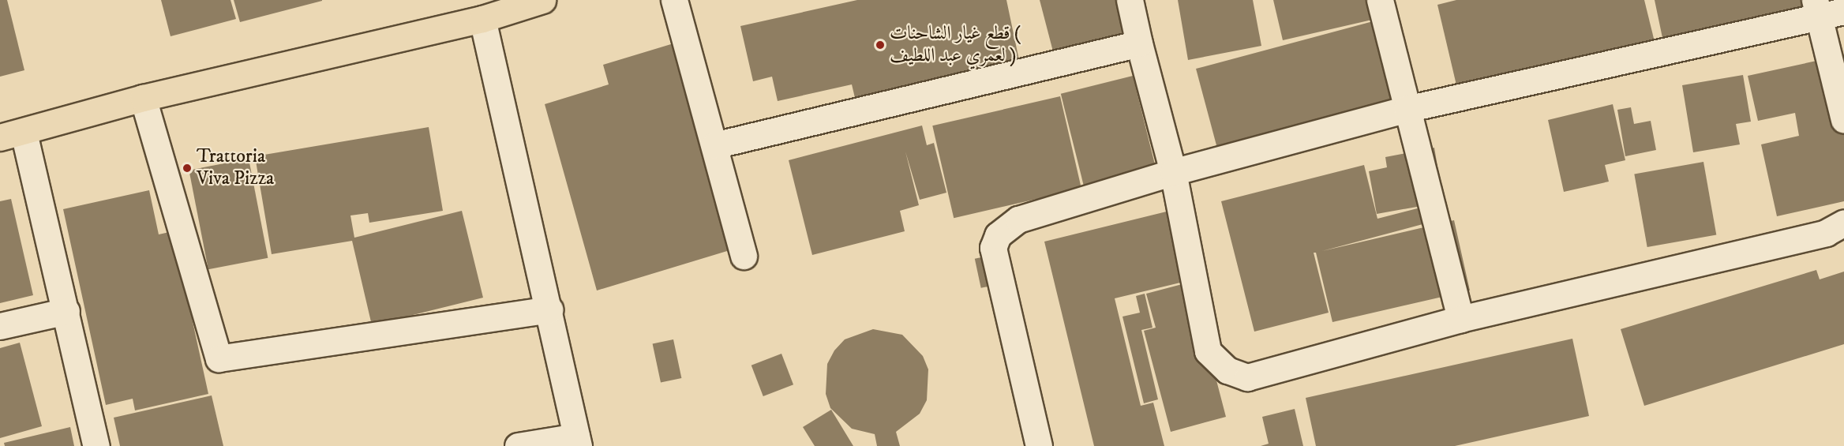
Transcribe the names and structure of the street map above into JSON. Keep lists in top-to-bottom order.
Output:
{
  "places": ["قطع غيار الشاحنات ( لعمري عبد اللطيف )", "Trattoria Viva Pizza"]
}
